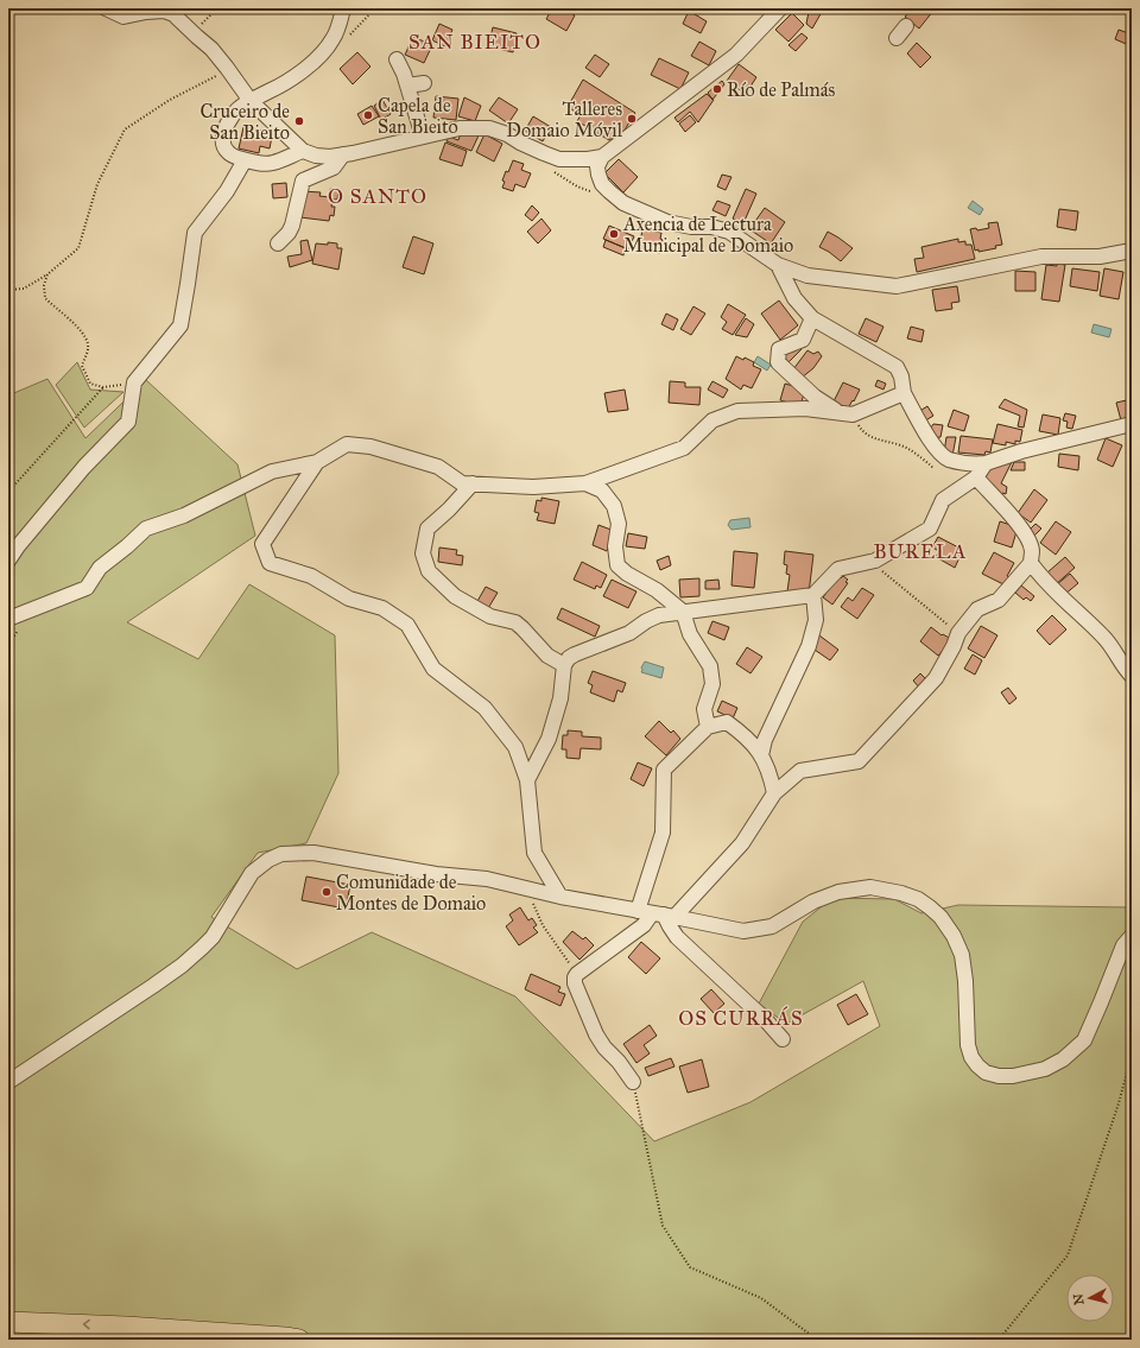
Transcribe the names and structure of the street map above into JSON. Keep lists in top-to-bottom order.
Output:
{
  "districts": [
    "SAN BIEITO",
    "O SANTO",
    "BURELA",
    "OS CURRÁS"
  ],
  "places": [
    "Río de Palmás",
    "Capela de San Bieito",
    "Talleres Domaio Móvil",
    "Cruceiro de San Bieito",
    "Axencia de Lectura Municipal de Domaio",
    "Comunidade de Montes de Domaio"
  ],
  "north": "left"
}
